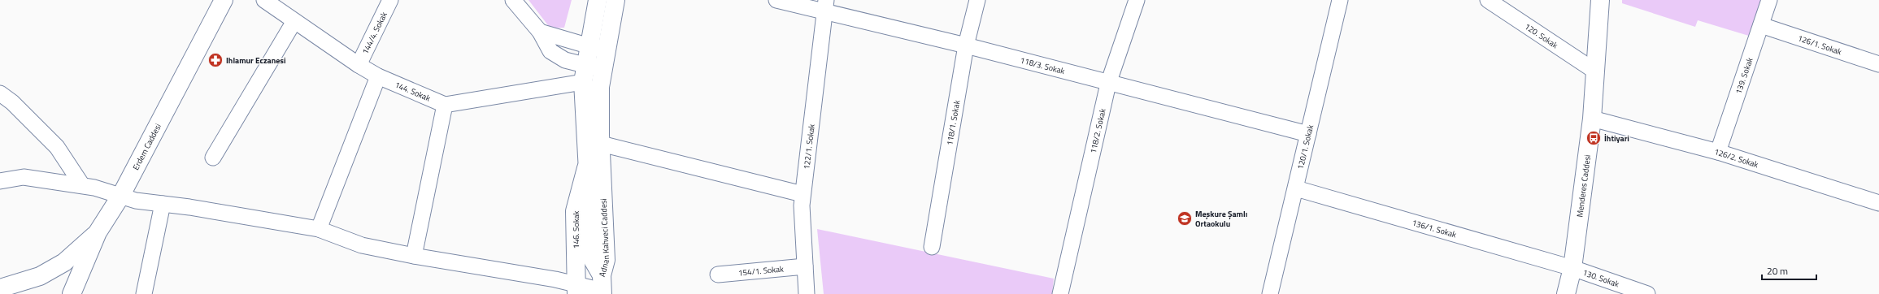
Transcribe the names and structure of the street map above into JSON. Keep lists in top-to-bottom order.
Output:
{
  "streets": {
    "main road": [
      "Erdem Caddesi",
      "Menderes Caddesi",
      "146. Sokak",
      "Adnan Kahveci Caddesi"
    ],
    "street": [
      "144/4. Sokak",
      "120. Sokak",
      "126/1. Sokak",
      "118/3. Sokak",
      "139. Sokak",
      "144. Sokak",
      "118/1. Sokak",
      "118/2. Sokak",
      "122/1. Sokak",
      "120/1. Sokak",
      "126/2. Sokak",
      "136/1. Sokak",
      "154/1. Sokak",
      "130. Sokak"
    ]
  },
  "crossings": [
    ["144/4. Sokak", "144. Sokak"],
    ["120. Sokak", "Menderes Caddesi"],
    ["126/1. Sokak", "139. Sokak"],
    ["118/3. Sokak", "118/1. Sokak"],
    ["118/3. Sokak", "118/2. Sokak"],
    ["118/3. Sokak", "122/1. Sokak"],
    ["118/3. Sokak", "120/1. Sokak"],
    ["139. Sokak", "126/2. Sokak"],
    ["122/1. Sokak", "154/1. Sokak"],
    ["120/1. Sokak", "136/1. Sokak"],
    ["126/2. Sokak", "Menderes Caddesi"],
    ["Menderes Caddesi", "136/1. Sokak"],
    ["Menderes Caddesi", "130. Sokak"],
    ["136/1. Sokak", "130. Sokak"],
    ["146. Sokak", "Adnan Kahveci Caddesi"]
  ],
  "places": {
    "pharmacy": ["Ihlamur Eczanesi"],
    "bus stop": ["İhtiyari"],
    "school or university": ["Meşkure Şamlı Ortaokulu"]
  },
  "scale_bar": "20 m"
}
